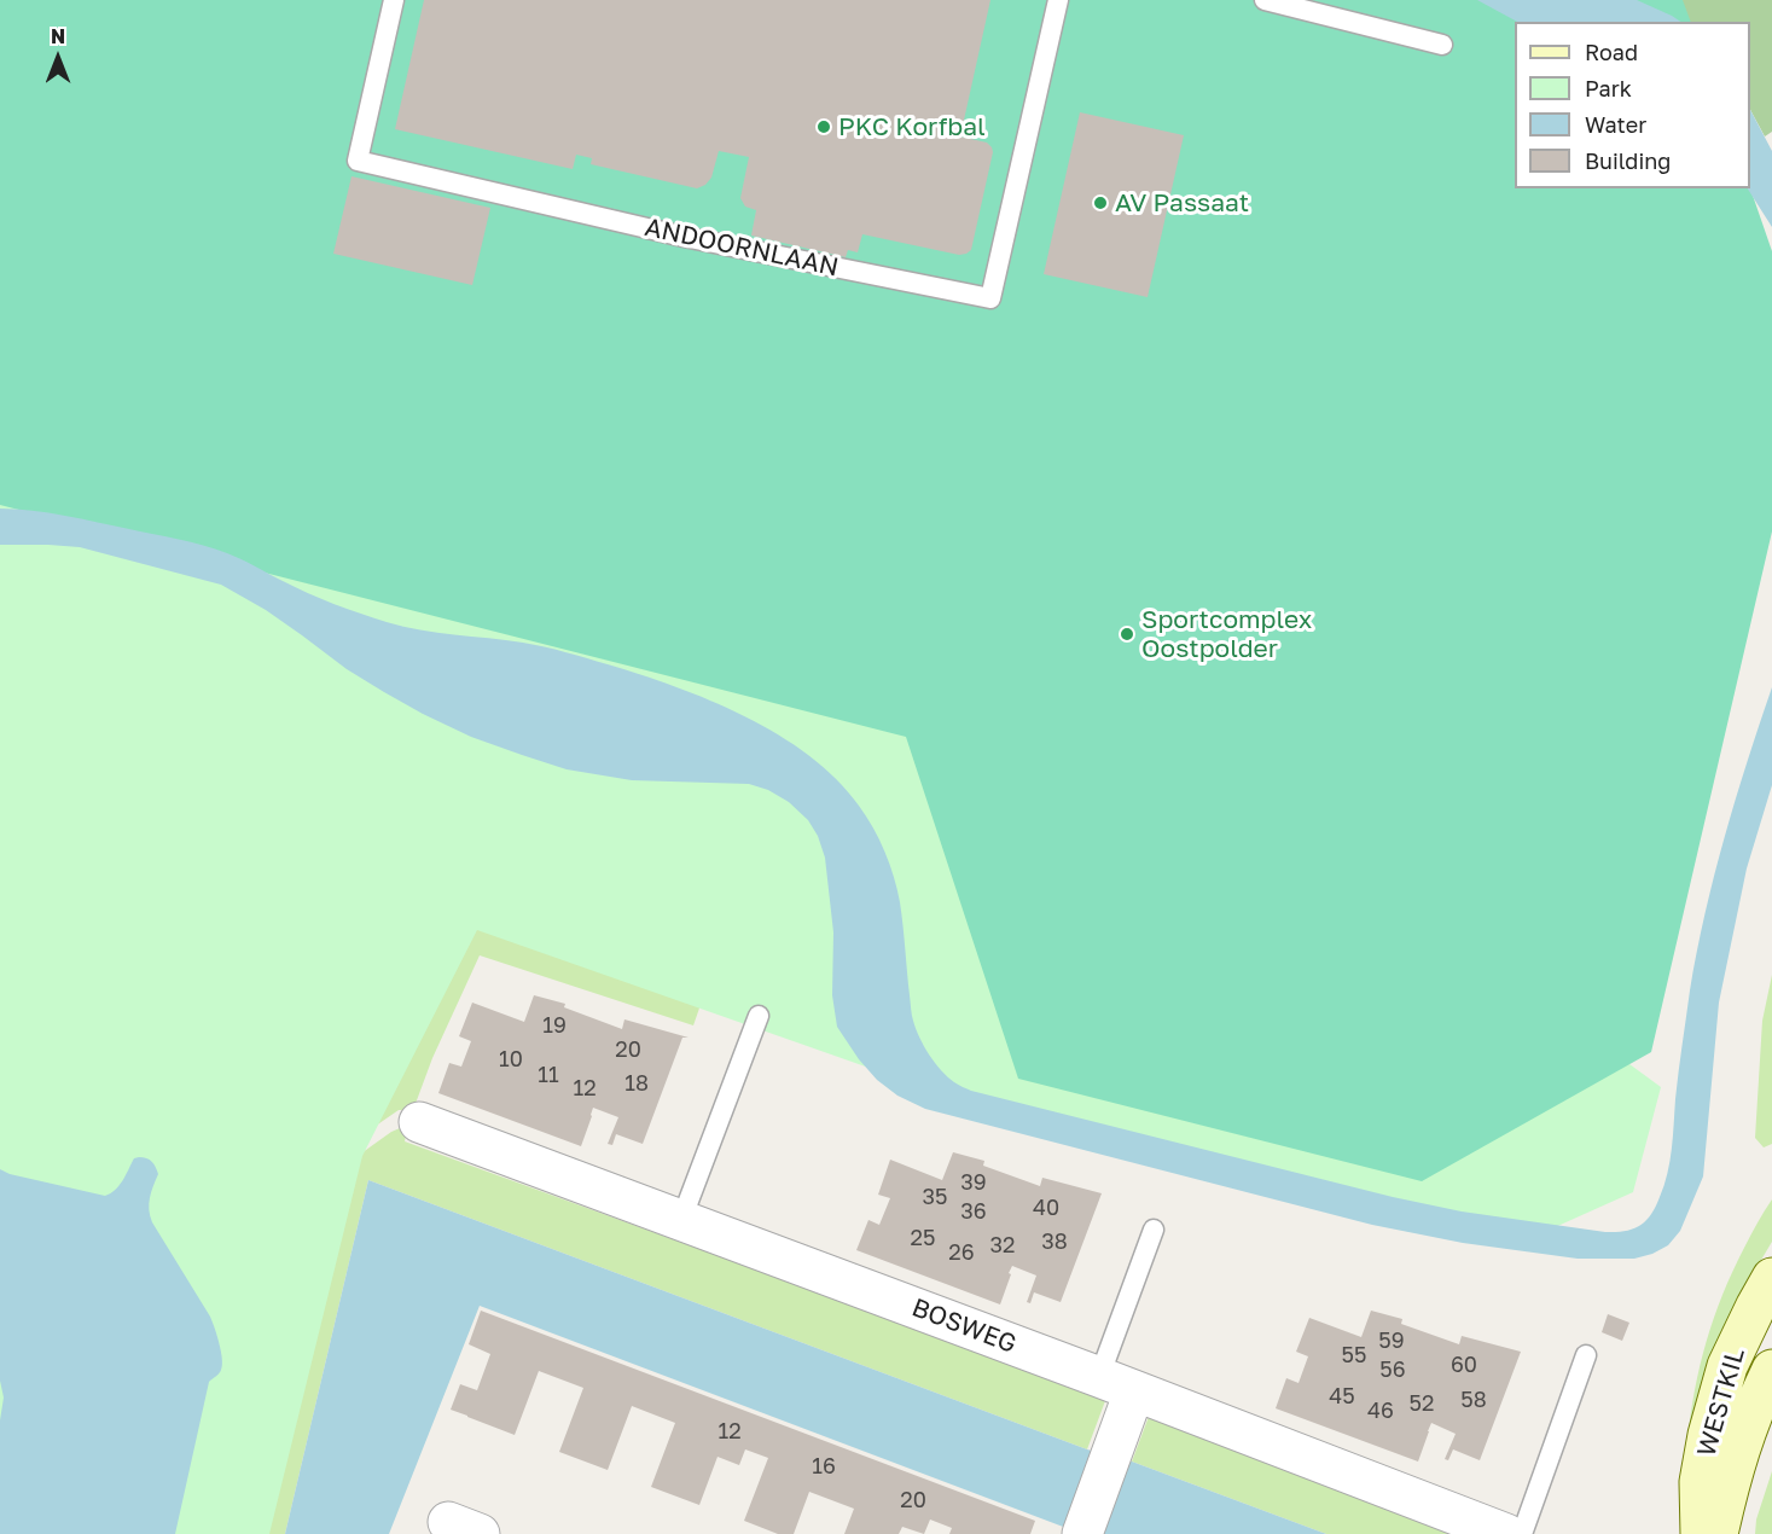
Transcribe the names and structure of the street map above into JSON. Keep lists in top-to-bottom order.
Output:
{
  "streets": {
    "street": ["BOSWEG", "WESTKIL"],
    "lane": ["ANDOORNLAAN"]
  },
  "places": ["PKC Korfbal", "AV Passaat", "Sportcomplex Oostpolder"],
  "house_numbers": [
    "19",
    "20",
    "10",
    "11",
    "18",
    "12",
    "39",
    "35",
    "40",
    "36",
    "25",
    "38",
    "32",
    "26",
    "59",
    "55",
    "60",
    "56",
    "45",
    "58",
    "52",
    "46",
    "12",
    "16",
    "20"
  ],
  "legend": [
    "Road",
    "Park",
    "Water",
    "Building"
  ],
  "north": "top"
}
